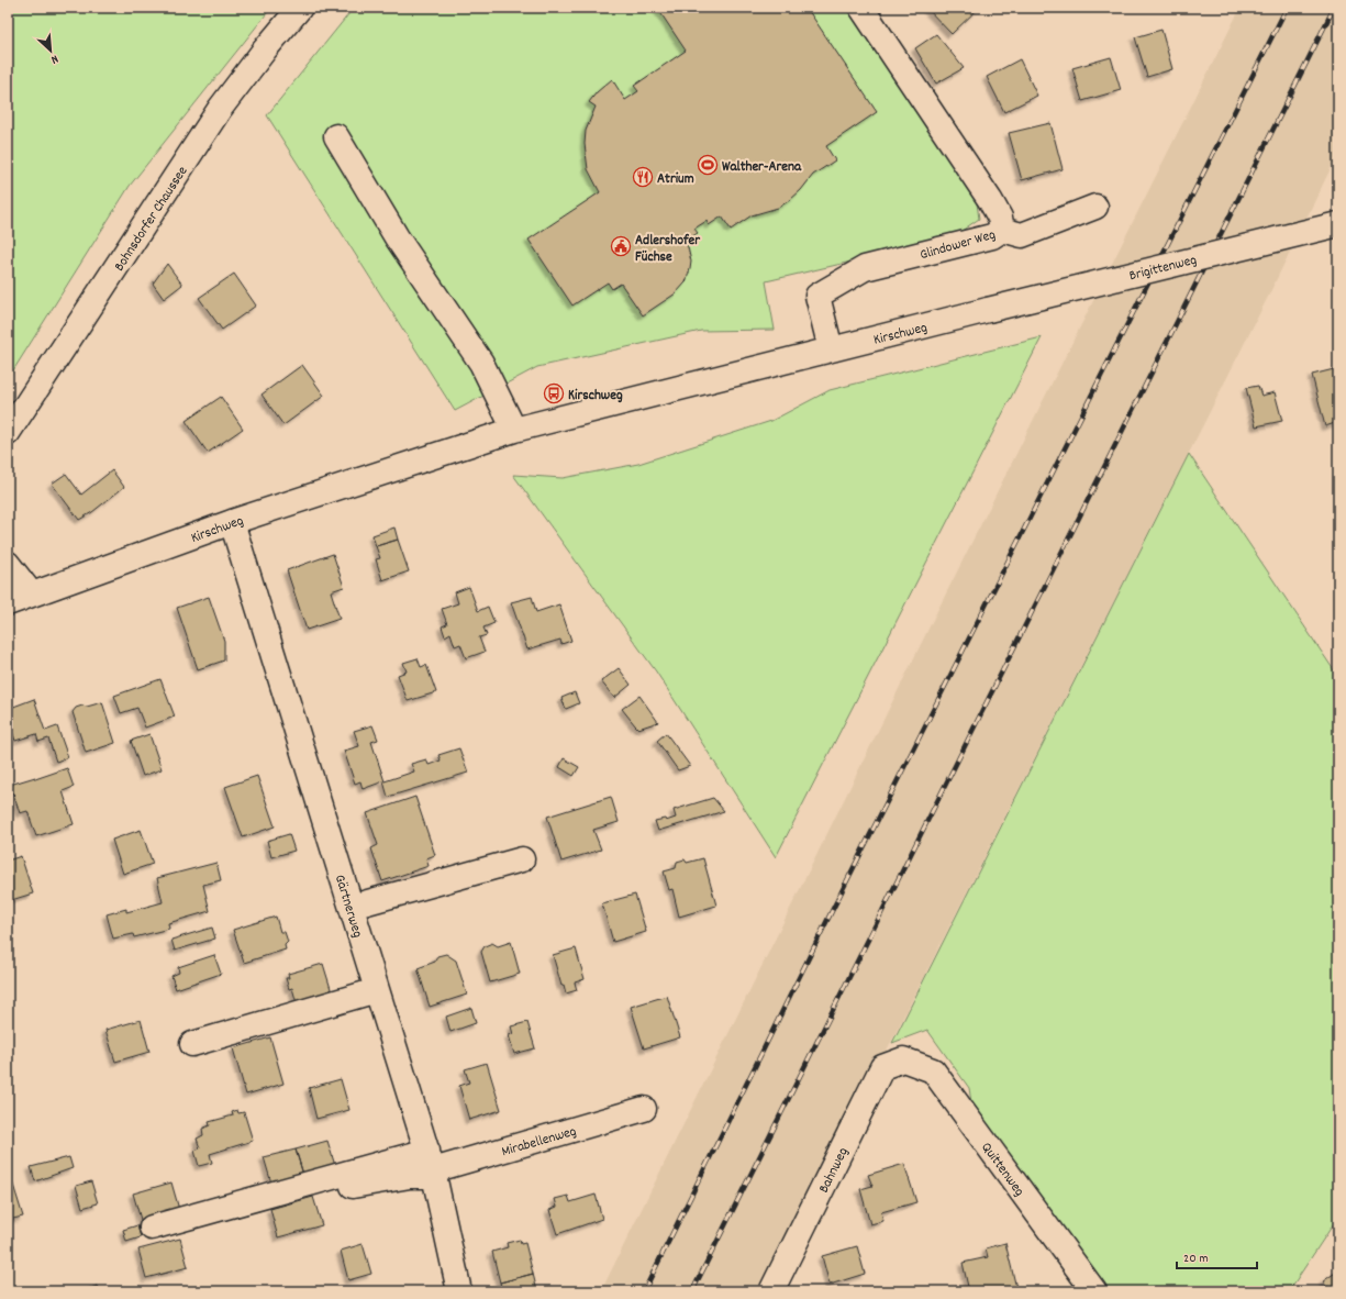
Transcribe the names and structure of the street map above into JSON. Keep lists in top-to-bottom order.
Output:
{
  "streets": {
    "street": [
      "Bohnsdorfer Chaussee",
      "Glindower Weg",
      "Brigittenweg",
      "Kirschweg",
      "Gärtnerweg",
      "Mirabellenweg",
      "Quittenweg",
      "Bahnweg"
    ]
  },
  "crossings": [
    ["Glindower Weg", "Kirschweg"],
    ["Brigittenweg", "Kirschweg"],
    ["Kirschweg", "Gärtnerweg"],
    ["Gärtnerweg", "Mirabellenweg"],
    ["Quittenweg", "Bahnweg"]
  ],
  "places": {
    "sports": ["Walther-Arena"],
    "restaurant": ["Atrium"],
    "public building": ["Adlershofer Füchse"],
    "bus stop": ["Kirschweg"]
  },
  "scale_bar": "20 m",
  "north": "bottom right"
}
